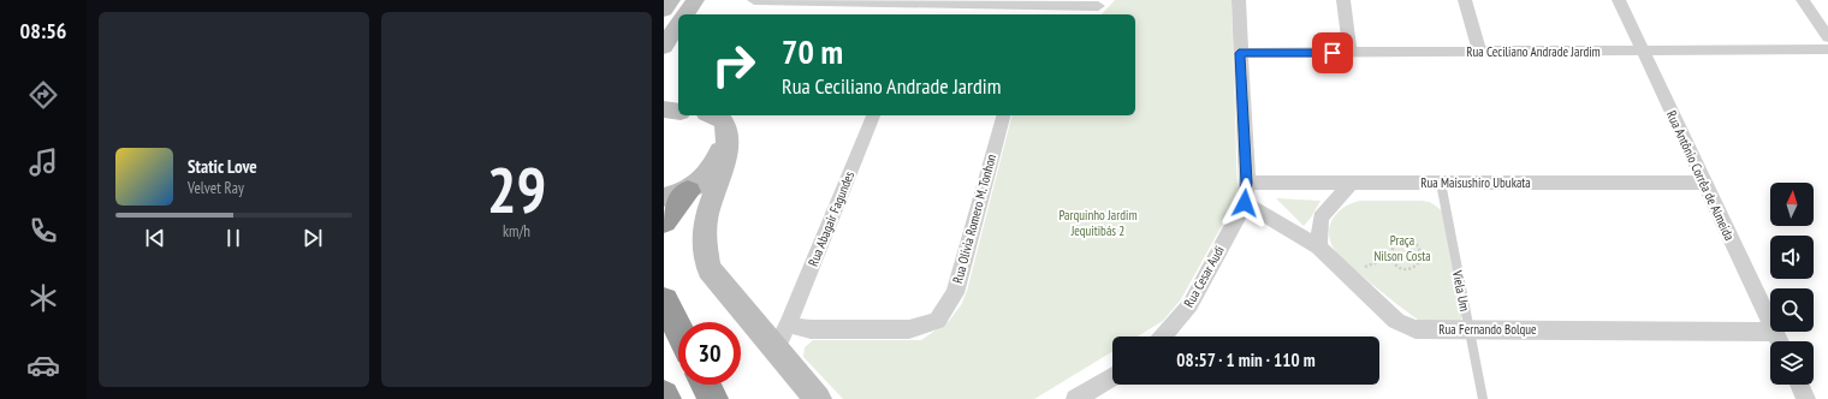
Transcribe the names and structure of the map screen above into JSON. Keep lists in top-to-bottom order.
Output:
{
  "streets": {
    "street": [
      "Rua Ceciliano Andrade Jardim",
      "Rua Antônio Corrêa de Almeida",
      "Rua Maisushiro Ubukata",
      "Rua Abagair Fagundes",
      "Rua Olívia Romero M. Tonhon",
      "Rua Cesar Audi",
      "Rua Fernando Bolque"
    ],
    "lane": ["Viela Um"]
  },
  "crossings": [
    ["Rua Ceciliano Andrade Jardim", "Rua Antônio Corrêa de Almeida"],
    ["Rua Antônio Corrêa de Almeida", "Rua Maisushiro Ubukata"],
    ["Rua Maisushiro Ubukata", "Viela Um"],
    ["Rua Abagair Fagundes", "Rua Olívia Romero M. Tonhon"],
    ["Rua Cesar Audi", "Rua Fernando Bolque"],
    ["Viela Um", "Rua Fernando Bolque"]
  ],
  "parks": ["Parquinho Jardim Jequitibás 2", "Praça Nilson Costa"],
  "north": "top",
  "page": {
    "tabs": "08:56",
    "tile": ["29", "km/h"],
    "turn": ["70 m", "Rua Ceciliano Andrade Jardim"],
    "song": ["Static Love", "Velvet Ray"],
    "limit": "30",
    "trip": "08:57 · 1 min · 110 m"
  }
}
